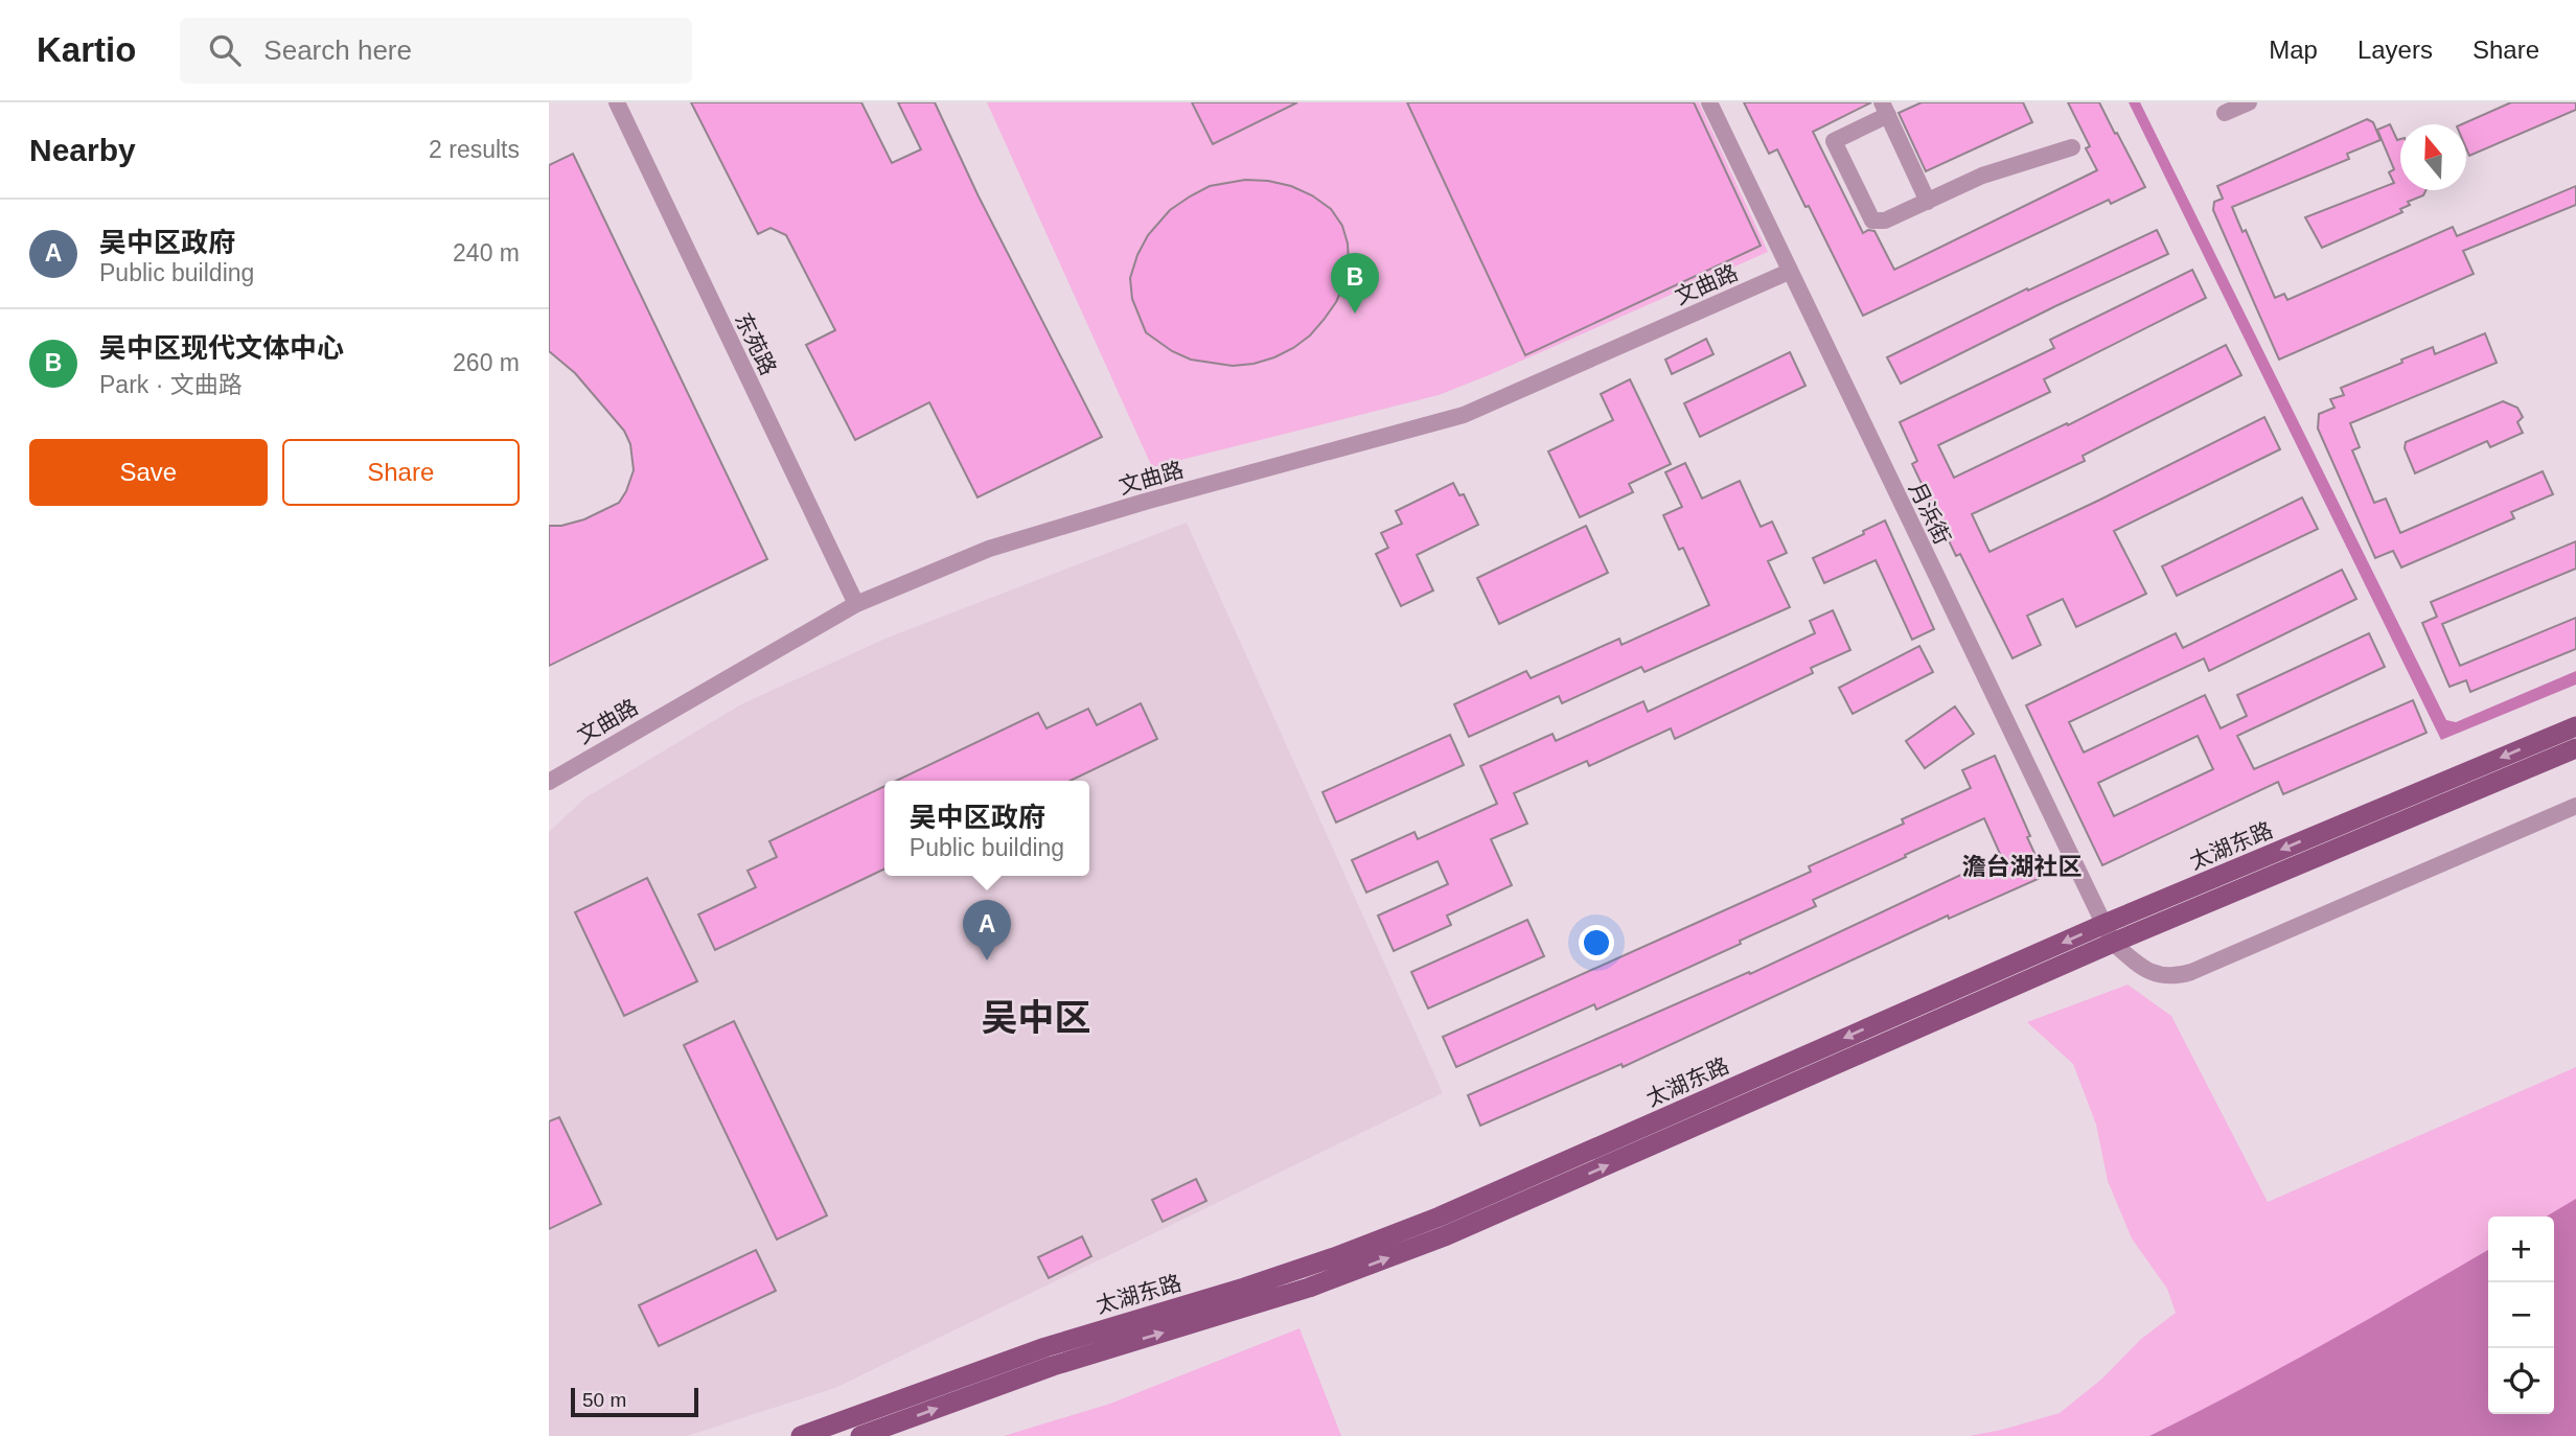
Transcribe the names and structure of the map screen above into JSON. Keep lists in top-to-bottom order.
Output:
{
  "streets": {
    "main road": ["太湖东路"],
    "street": ["文曲路", "东苑路", "月浜街"]
  },
  "crossings": [
    ["文曲路", "东苑路"],
    ["文曲路", "月浜街"],
    ["月浜街", "太湖东路"]
  ],
  "districts": ["澹台湖社区", "吴中区"],
  "scale_bar": "50 m",
  "north": "top",
  "page": {
    "header": "Kartio",
    "search": "Search here",
    "nav": ["Map", "Layers", "Share"],
    "heading": ["Nearby", "2 results"],
    "list": [
      {
        "mark": "A",
        "name": "吴中区政府",
        "note": "Public building",
        "value": "240 m"
      },
      {
        "mark": "B",
        "name": "吴中区现代文体中心",
        "note": "Park · 文曲路",
        "value": "260 m"
      }
    ],
    "pins": ["B", "A"],
    "buttons": ["Save", "Share"],
    "popup": ["吴中区政府", "Public building"],
    "map_buttons": ["+", "−"],
    "scale": "50 m"
  }
}
